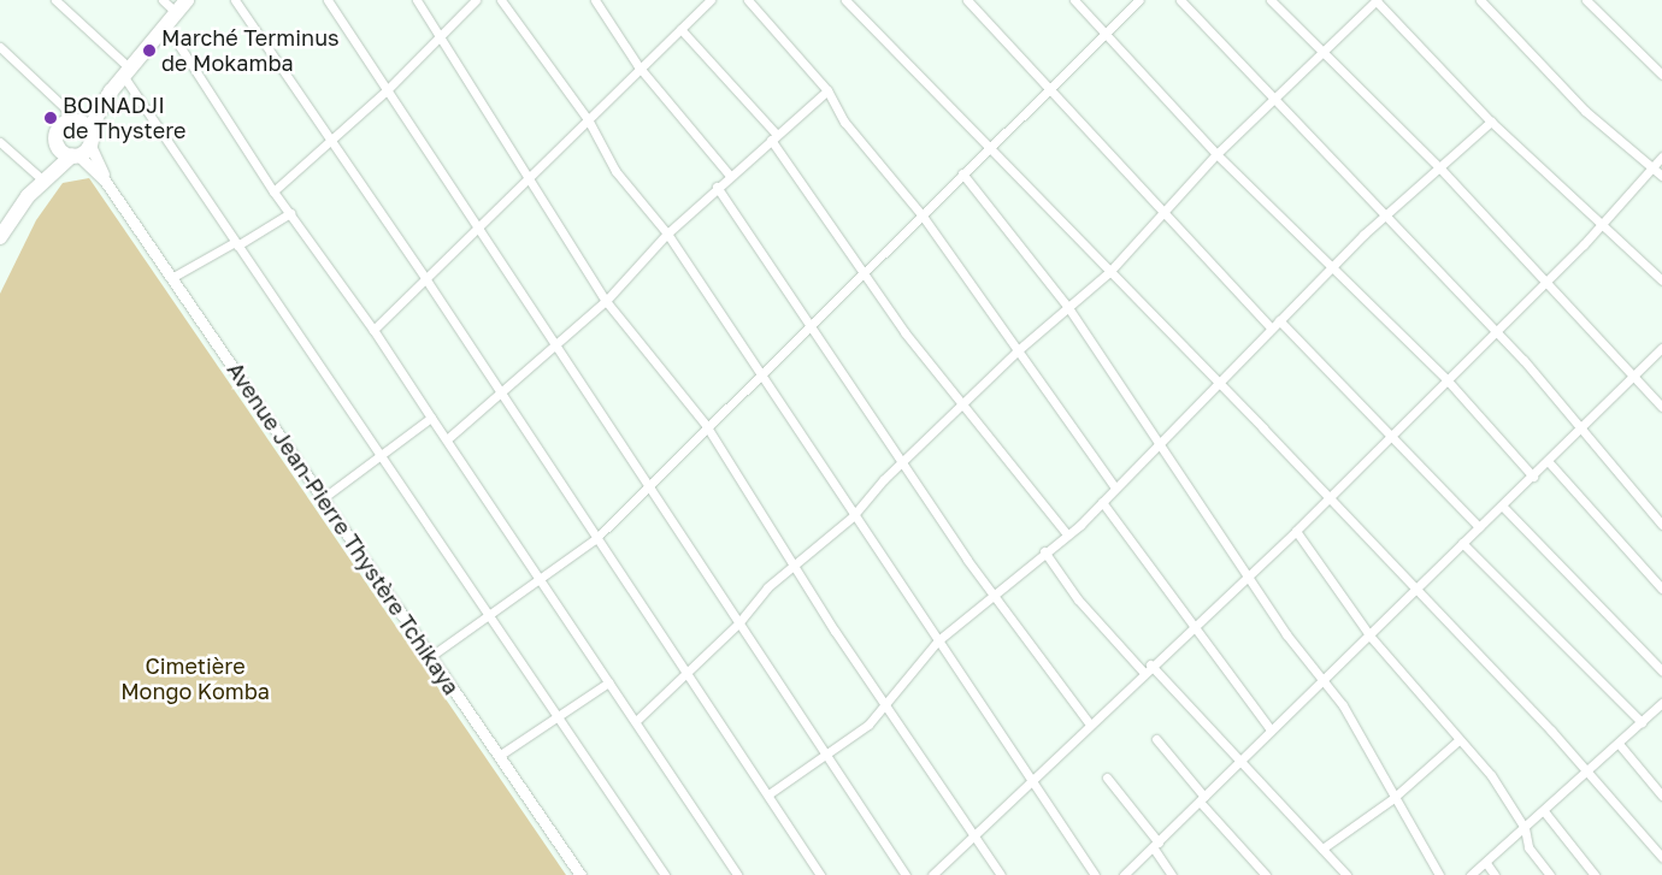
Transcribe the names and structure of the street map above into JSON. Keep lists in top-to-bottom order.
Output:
{
  "streets": {
    "street": ["Avenue Jean-Pierre Thystère Tchikaya"]
  },
  "parks": ["Cimetière Mongo Komba"],
  "places": ["Marché Terminus de Mokamba", "BOINADJI de Thystere"]
}
